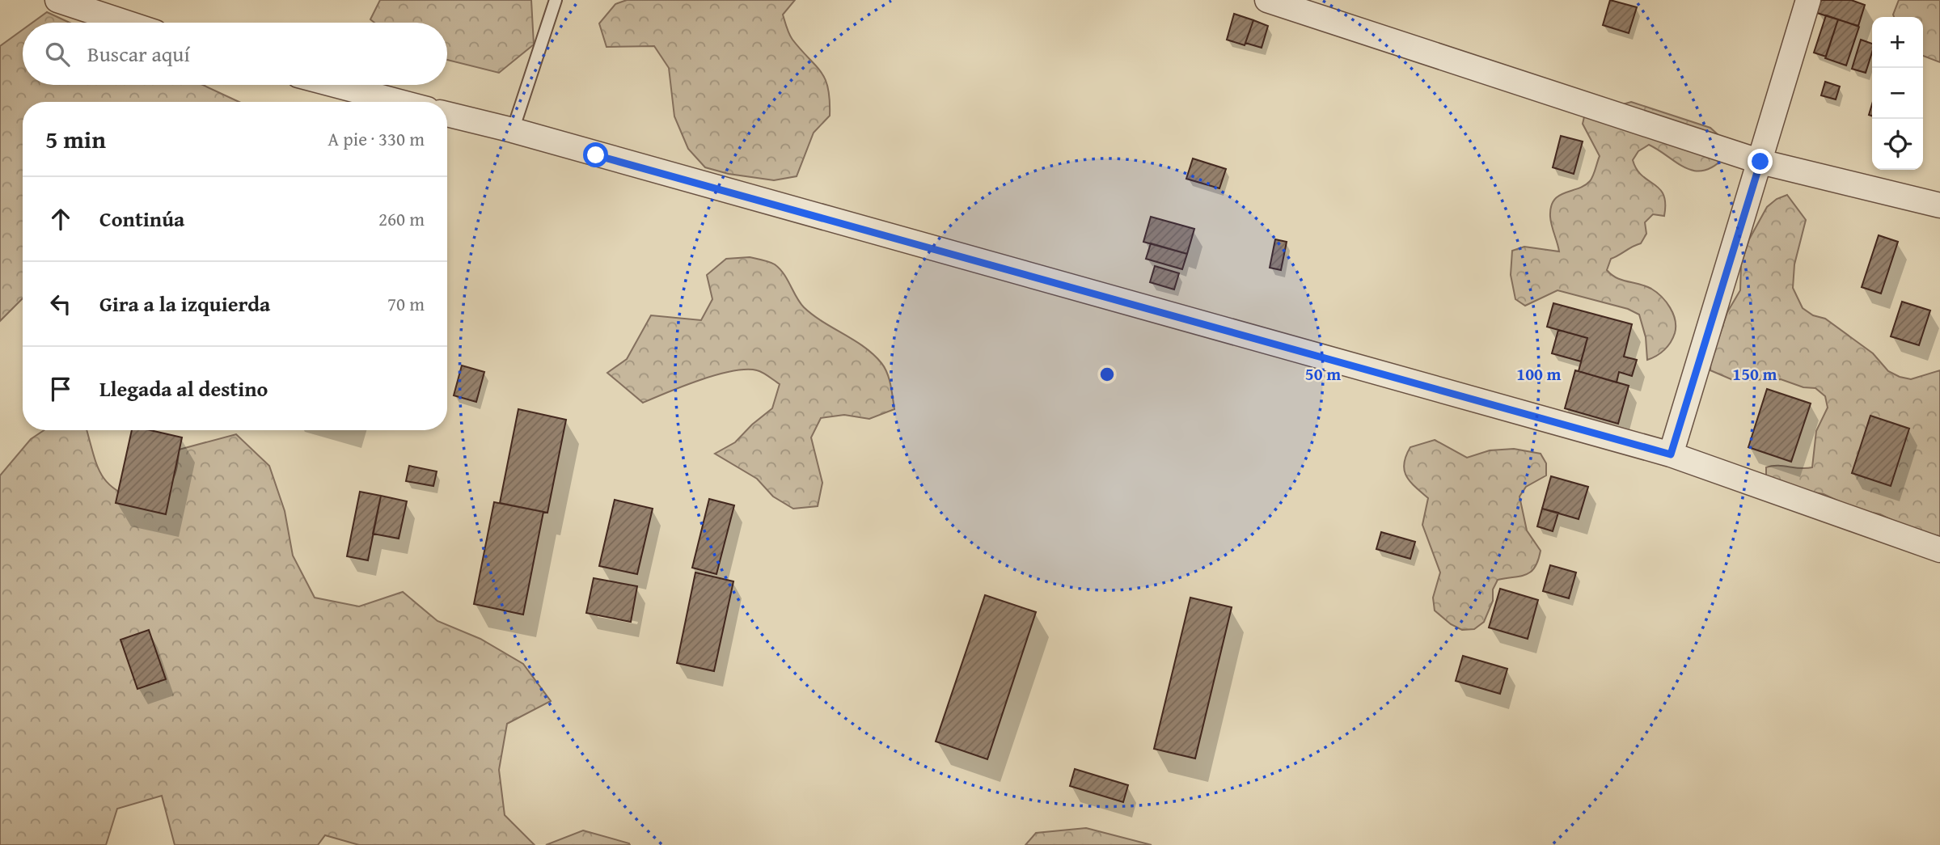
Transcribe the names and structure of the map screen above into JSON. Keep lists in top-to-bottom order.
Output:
{
  "page": {
    "map_buttons": ["+", "−"],
    "search": "Buscar aquí",
    "heading": ["5 min", "A pie · 330 m"],
    "list": [
      ["Continúa", "260 m"],
      ["Gira a la izquierda", "70 m"],
      "Llegada al destino"
    ]
  },
  "rings": ["50 m", "100 m", "150 m"]
}
